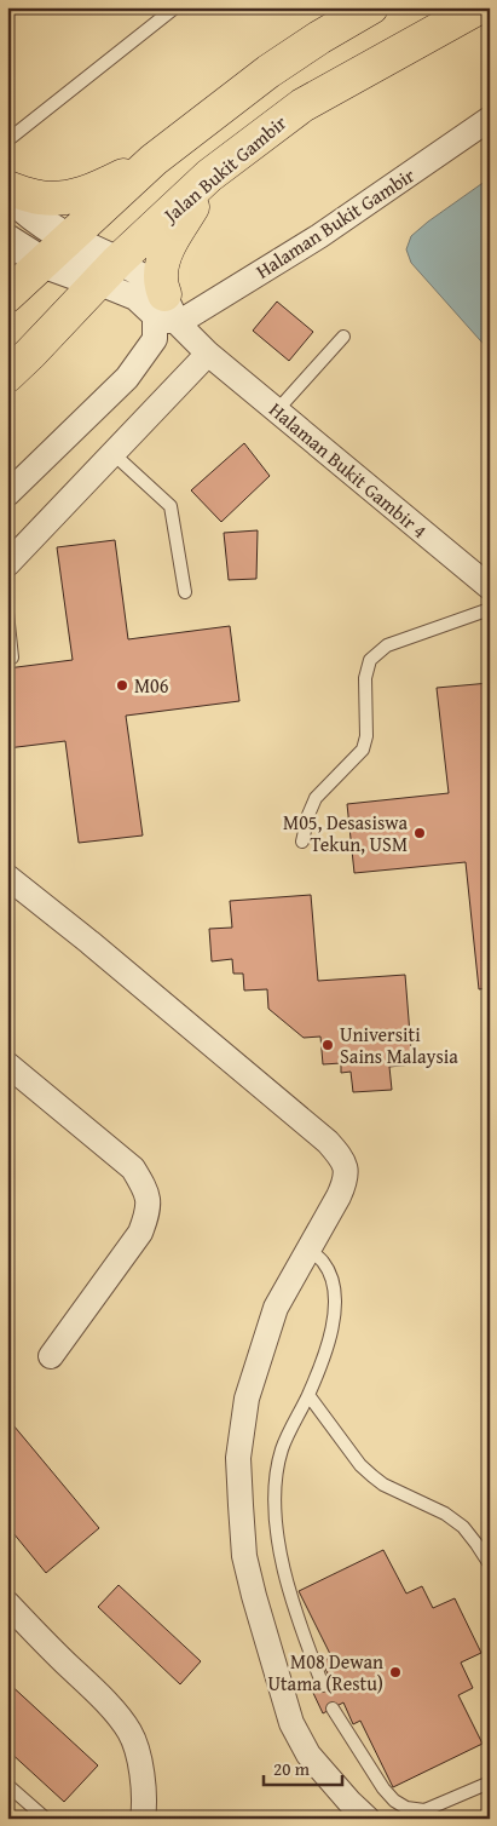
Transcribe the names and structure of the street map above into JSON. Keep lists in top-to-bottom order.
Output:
{
  "streets": {
    "main road": ["Jalan Bukit Gambir"],
    "street": ["Halaman Bukit Gambir", "Halaman Bukit Gambir 4"]
  },
  "crossings": [
    ["Jalan Bukit Gambir", "Halaman Bukit Gambir 4"],
    ["Halaman Bukit Gambir", "Halaman Bukit Gambir 4"]
  ],
  "places": [
    "M06",
    "M05, Desasiswa Tekun, USM",
    "Universiti Sains Malaysia",
    "M08 Dewan Utama (Restu)"
  ],
  "scale_bar": "20 m"
}
